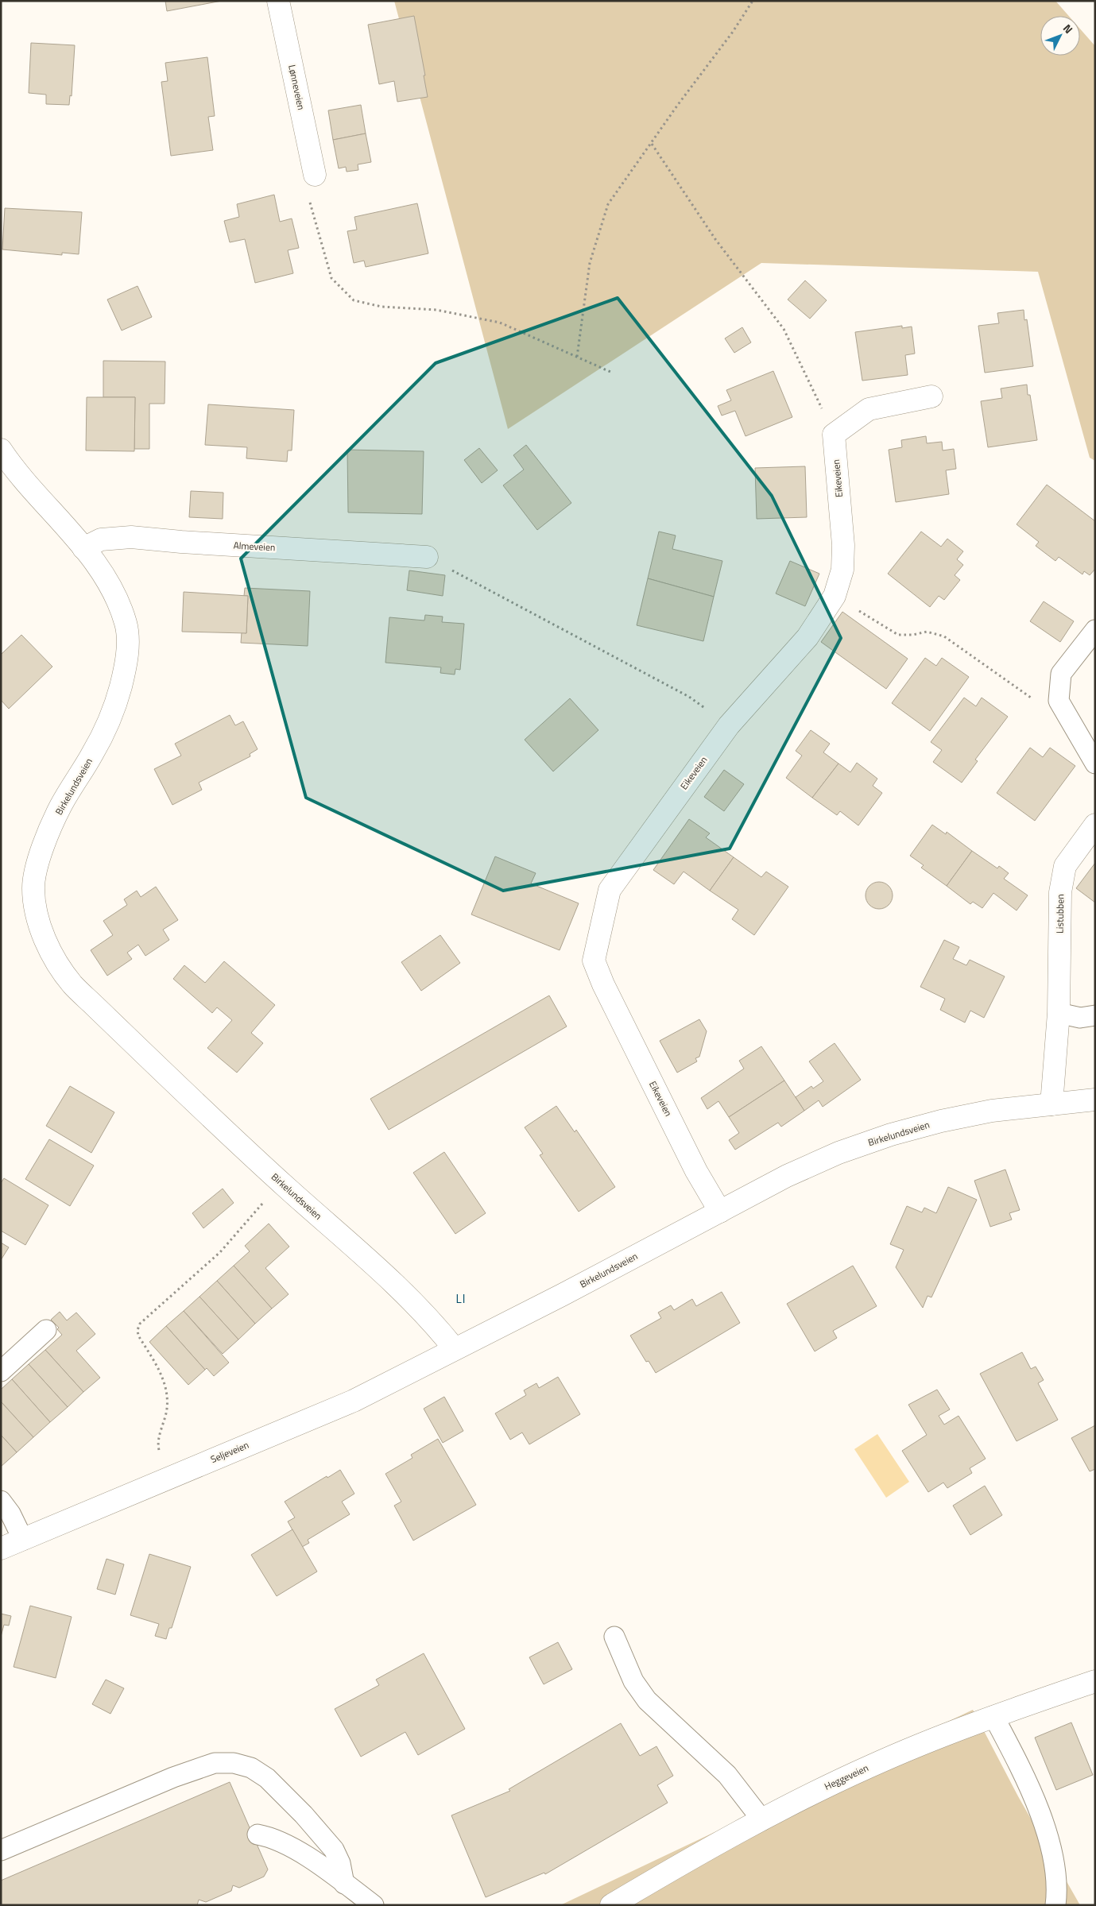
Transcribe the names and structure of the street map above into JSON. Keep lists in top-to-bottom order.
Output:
{
  "streets": {
    "street": [
      "Lønneveien",
      "Eikeveien",
      "Almeveien",
      "Birkelundsveien",
      "Listubben",
      "Seljeveien",
      "Heggeveien"
    ]
  },
  "crossings": [
    ["Eikeveien", "Birkelundsveien"],
    ["Almeveien", "Birkelundsveien"],
    ["Birkelundsveien", "Listubben"],
    ["Birkelundsveien", "Seljeveien"]
  ],
  "districts": ["LI"],
  "north": "top right"
}
